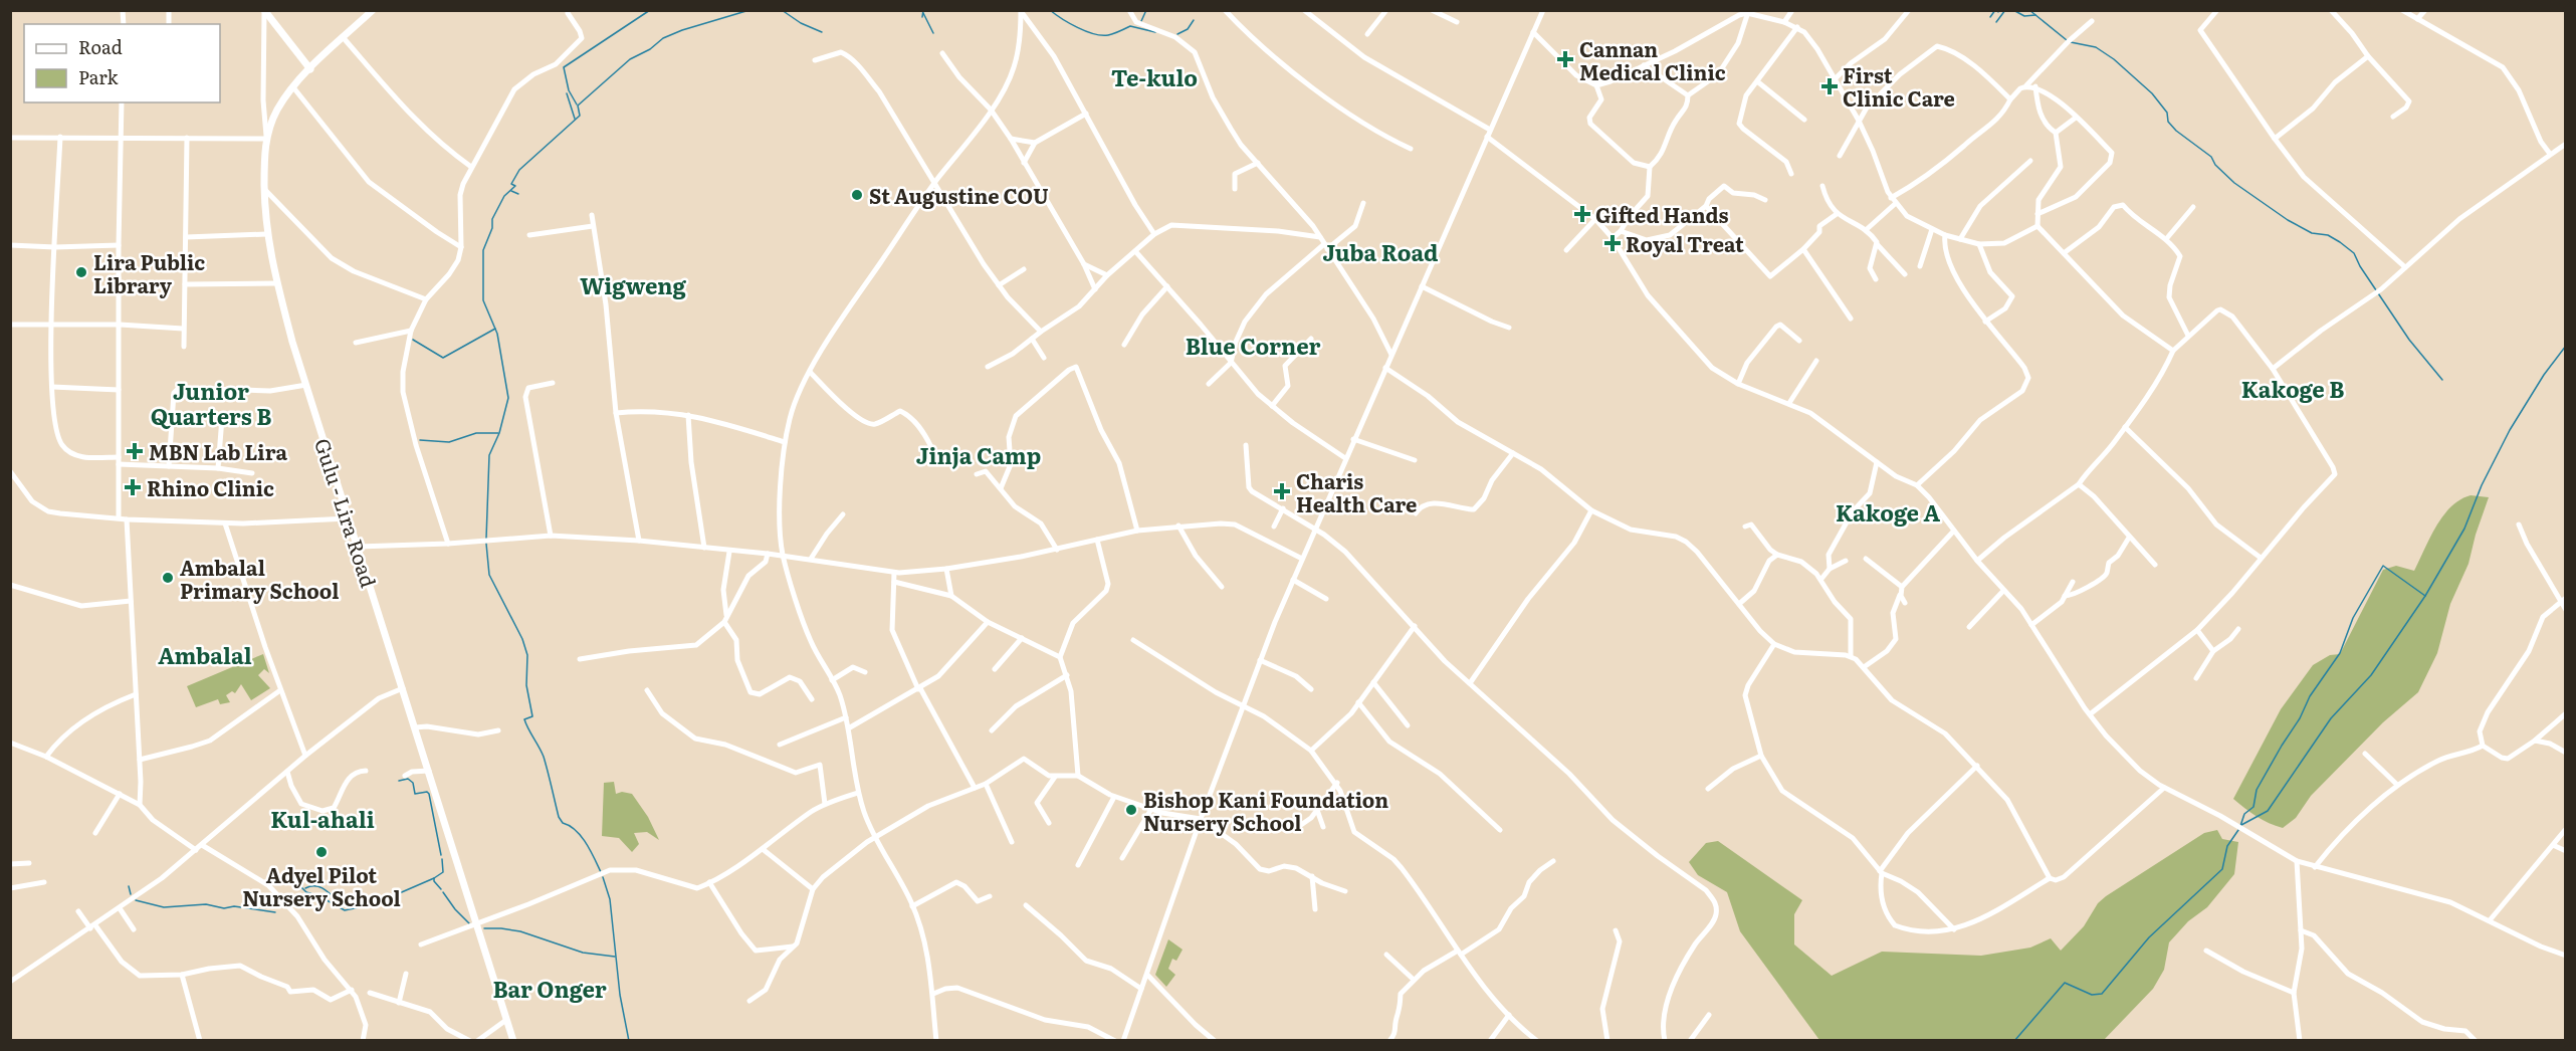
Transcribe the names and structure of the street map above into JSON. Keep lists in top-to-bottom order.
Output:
{
  "streets": {
    "main road": ["Gulu - Lira Road"]
  },
  "districts": [
    "Te-kulo",
    "Juba Road",
    "Wigweng",
    "Blue Corner",
    "Kakoge B",
    "Junior Quarters B",
    "Jinja Camp",
    "Kakoge A",
    "Ambalal",
    "Kul-ahali",
    "Bar Onger"
  ],
  "places": {
    "health": [
      "Cannan Medical Clinic",
      "First Clinic Care",
      "Gifted Hands",
      "Royal Treat",
      "MBN Lab Lira",
      "Rhino Clinic",
      "Charis Health Care"
    ],
    "other": [
      "St Augustine COU",
      "Lira Public Library",
      "Ambalal Primary School",
      "Bishop Kani Foundation Nursery School",
      "Adyel Pilot Nursery School"
    ]
  },
  "legend": ["Road", "Park"]
}
